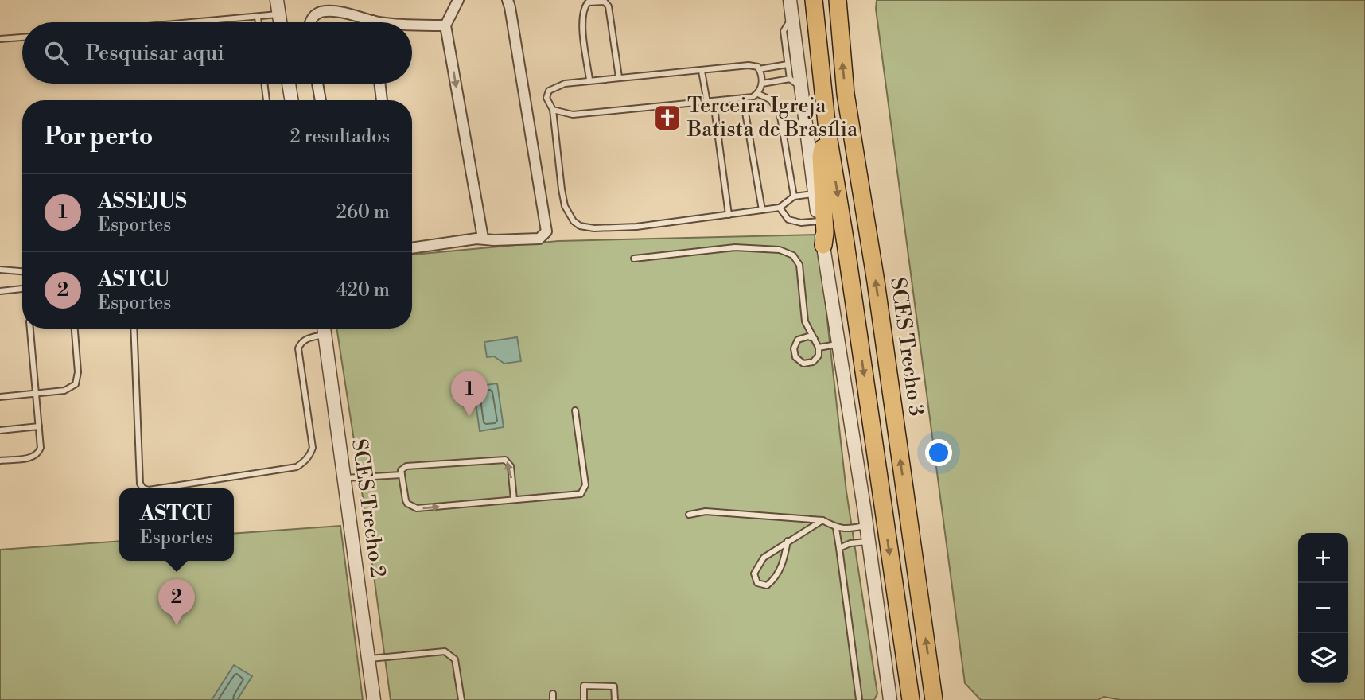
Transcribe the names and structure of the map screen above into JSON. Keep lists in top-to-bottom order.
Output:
{
  "streets": {
    "highway": ["SCES Trecho 3"],
    "street": ["SCES Trecho 2"]
  },
  "places": {
    "church": ["Terceira Igreja Batista de Brasília"]
  },
  "page": {
    "search": "Pesquisar aqui",
    "heading": ["Por perto", "2 resultados"],
    "list": [
      {
        "mark": "1",
        "name": "ASSEJUS",
        "note": "Esportes",
        "value": "260 m"
      },
      {
        "mark": "2",
        "name": "ASTCU",
        "note": "Esportes",
        "value": "420 m"
      }
    ],
    "pins": ["1", "2"],
    "popup": ["ASTCU", "Esportes"],
    "map_buttons": ["+", "−"]
  }
}
